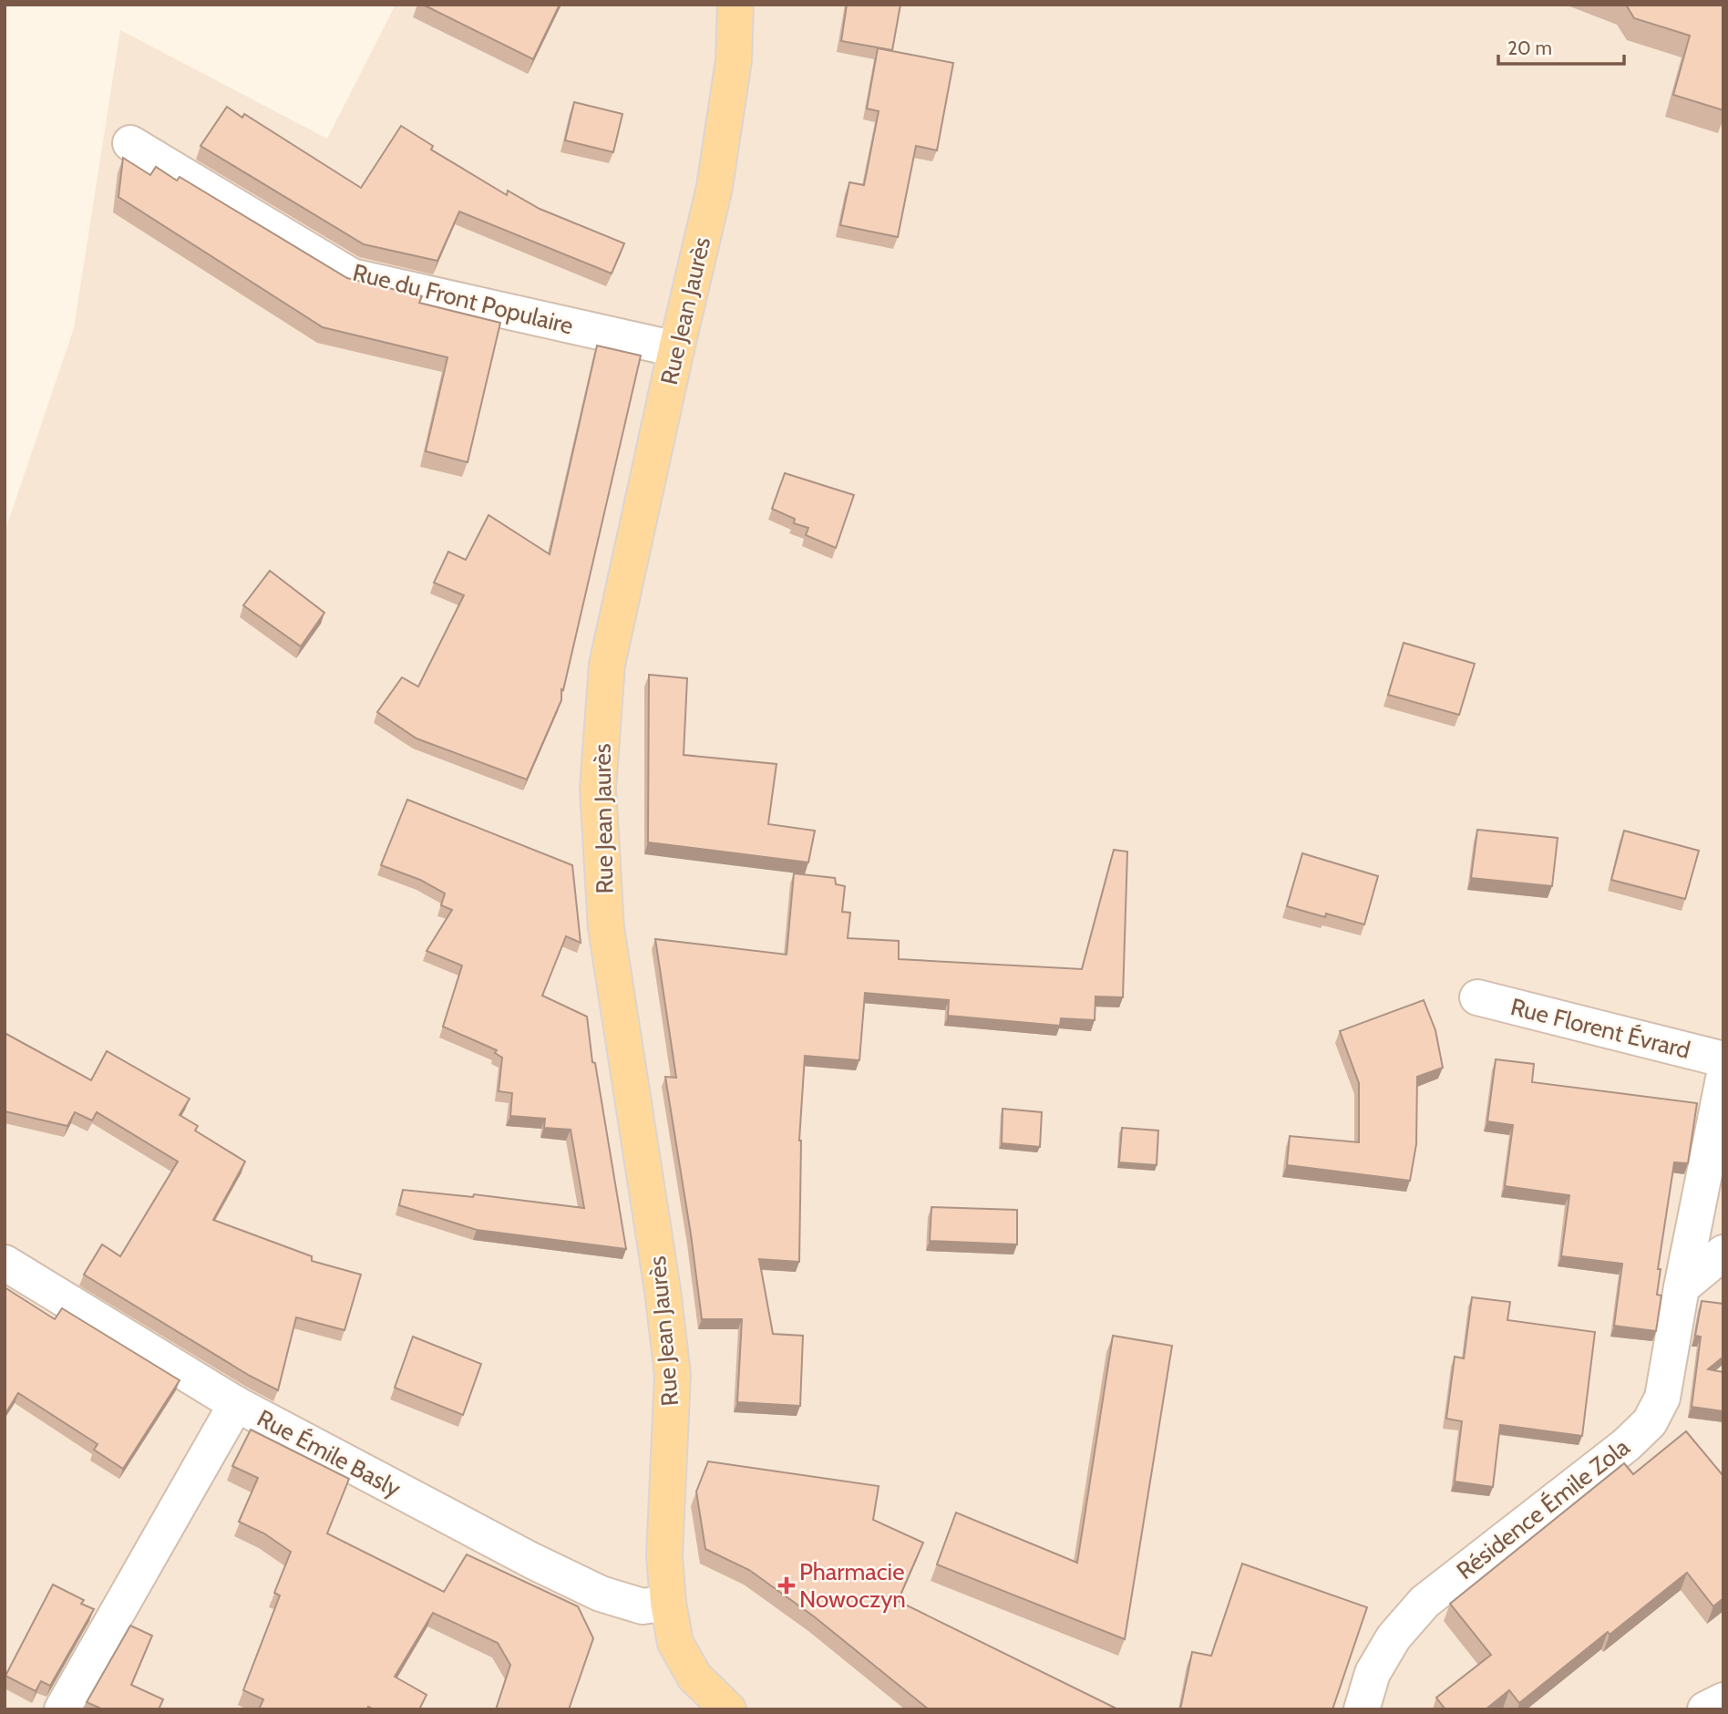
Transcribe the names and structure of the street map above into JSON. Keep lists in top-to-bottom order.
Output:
{
  "streets": {
    "main road": ["Rue Jean Jaurès"],
    "street": [
      "Rue du Front Populaire",
      "Rue Florent Évrard",
      "Rue Émile Basly",
      "Résidence Émile Zola"
    ]
  },
  "crossings": [
    ["Rue du Front Populaire", "Rue Jean Jaurès"],
    ["Rue Jean Jaurès", "Rue Émile Basly"]
  ],
  "places": {
    "health": ["Pharmacie Nowoczyn"]
  },
  "scale_bar": "20 m"
}
